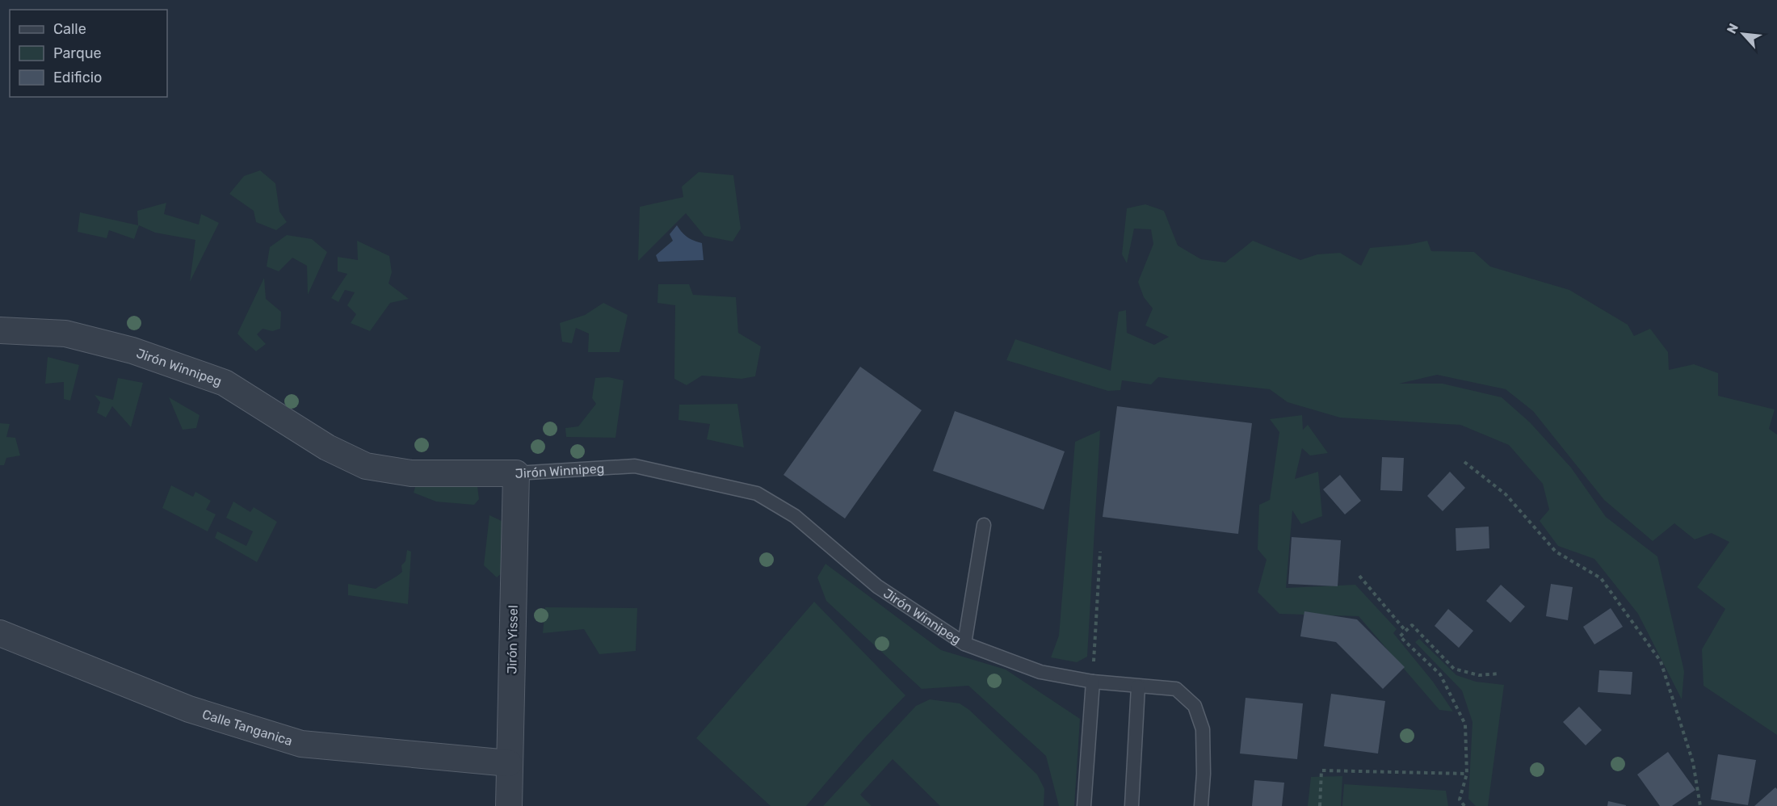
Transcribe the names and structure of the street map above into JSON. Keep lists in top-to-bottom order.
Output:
{
  "streets": {
    "street": ["Jirón Winnipeg", "Jirón Yissel", "Calle Tanganica"]
  },
  "crossings": [
    ["Jirón Winnipeg", "Jirón Yissel"],
    ["Jirón Yissel", "Calle Tanganica"]
  ],
  "legend": ["Calle", "Parque", "Edificio"],
  "north": "top left"
}
